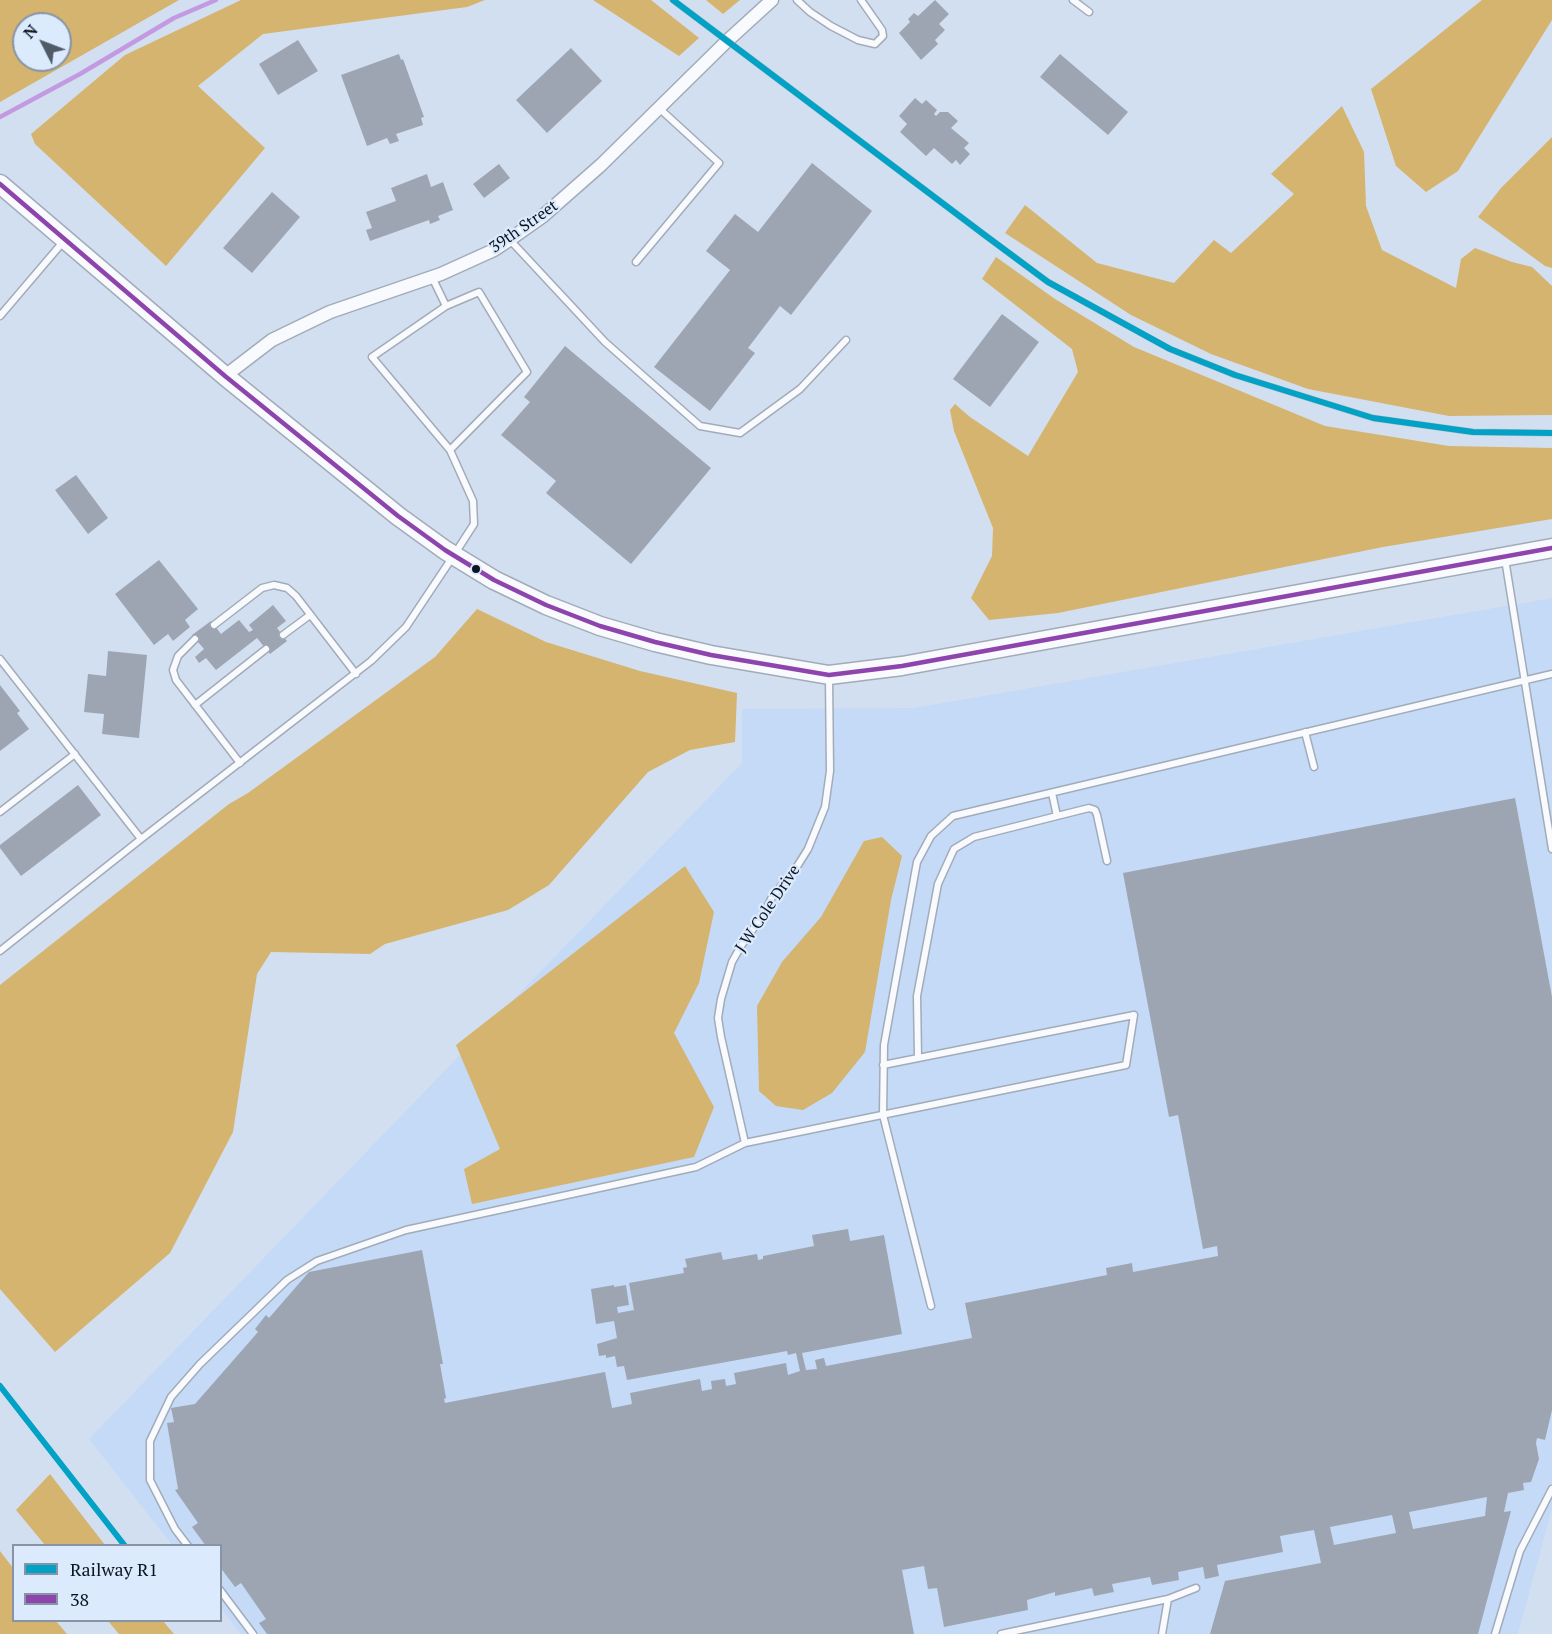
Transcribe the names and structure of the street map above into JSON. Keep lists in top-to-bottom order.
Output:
{
  "streets": {
    "street": ["39th Street"],
    "lane": ["J W Cole Drive"]
  },
  "lines": ["rail line R1", "transit line 38"],
  "legend": ["Railway R1", "38"],
  "north": "top left"
}
